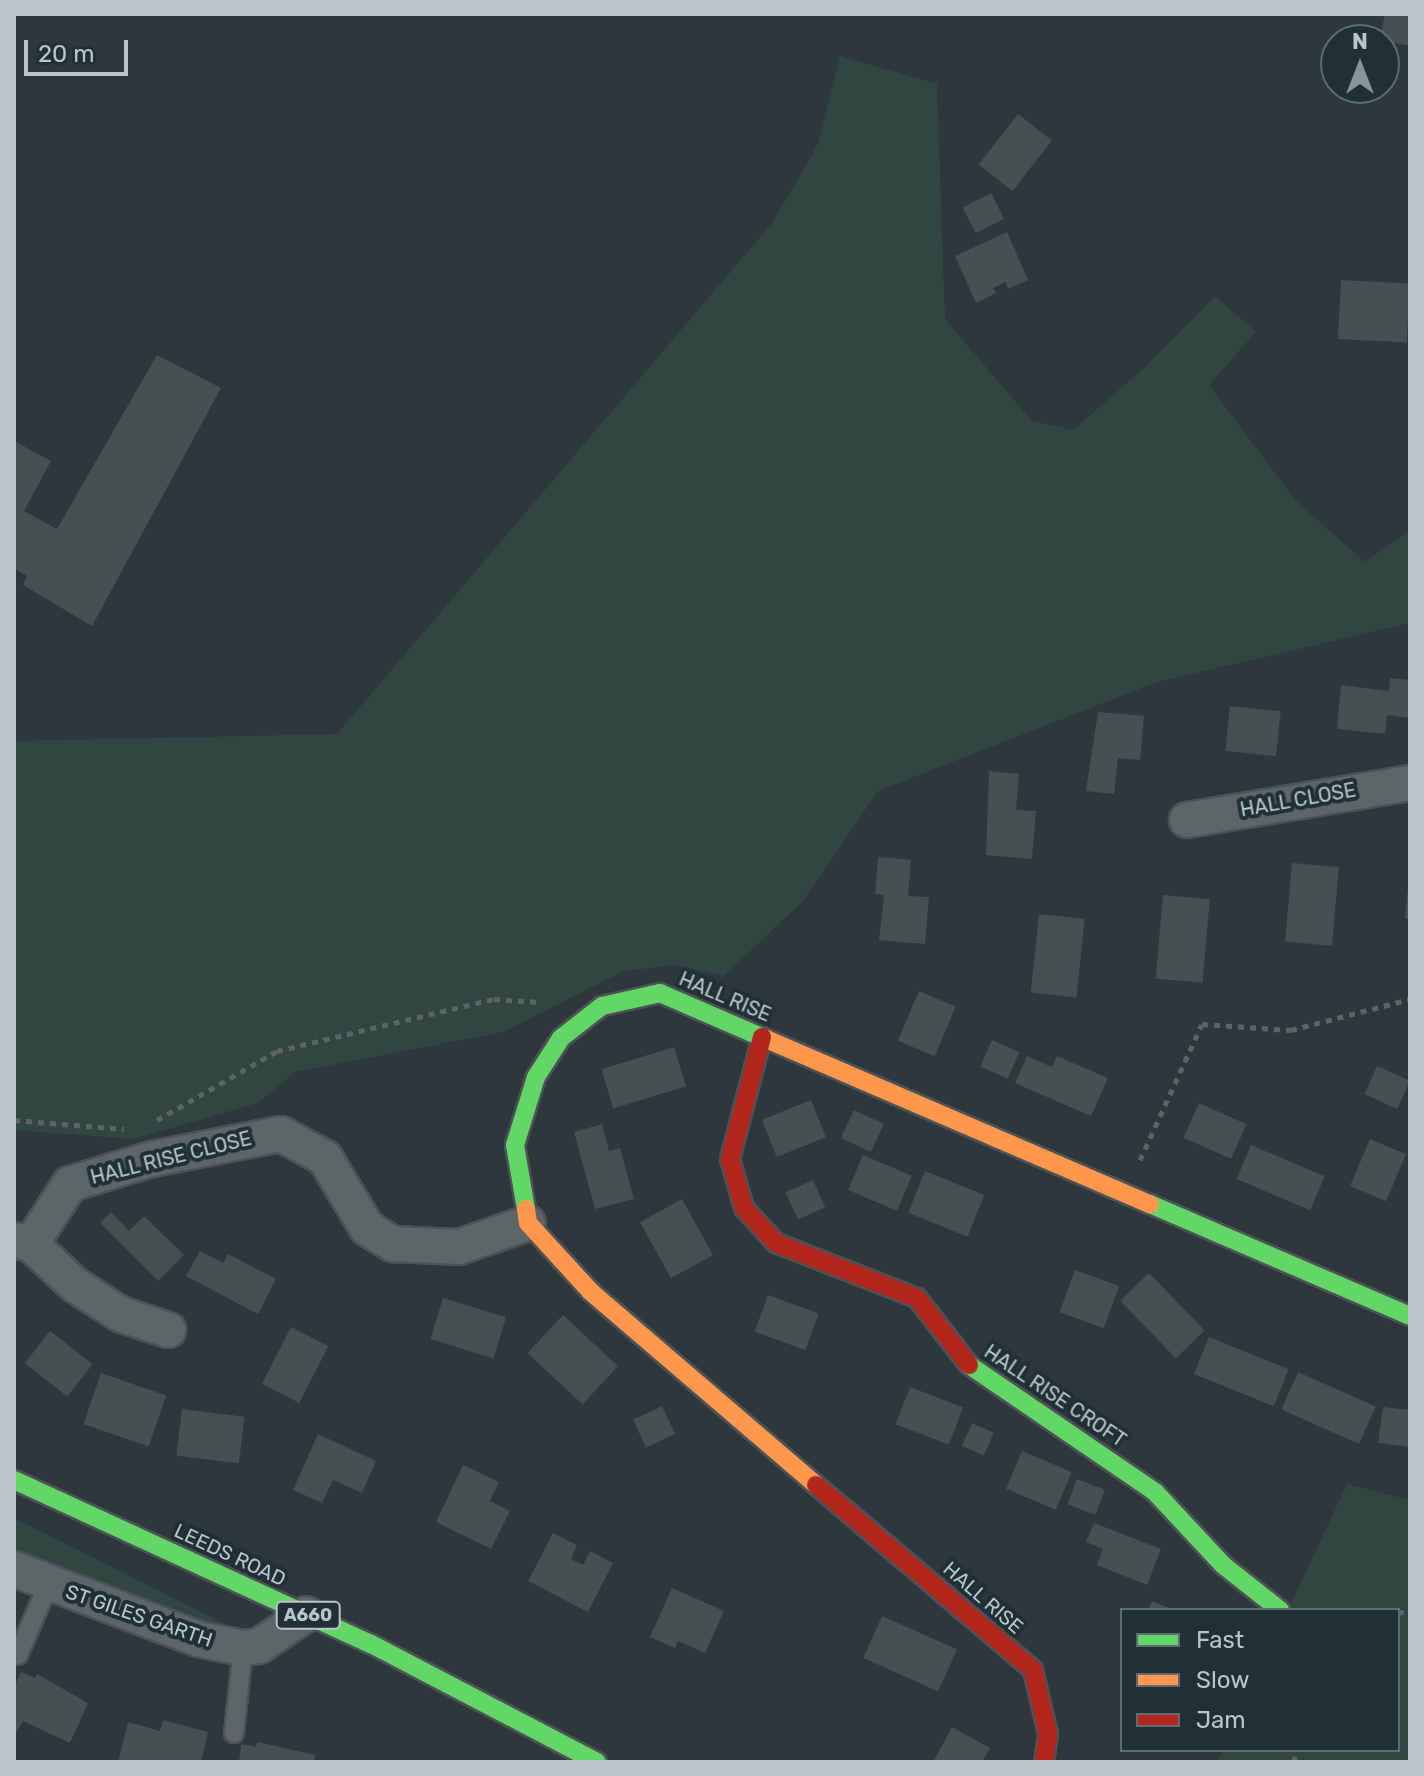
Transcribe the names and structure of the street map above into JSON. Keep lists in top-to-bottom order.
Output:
{
  "streets": {
    "main road": [
      "HALL RISE",
      "HALL RISE CROFT",
      "LEEDS ROAD",
      "A660"
    ],
    "street": ["HALL CLOSE", "HALL RISE CLOSE", "ST GILES GARTH"]
  },
  "crossings": [
    ["HALL RISE", "HALL RISE CLOSE"],
    ["HALL RISE", "HALL RISE CROFT"]
  ],
  "legend": ["Fast", "Slow", "Jam"],
  "scale_bar": "20 m",
  "north": "top"
}
